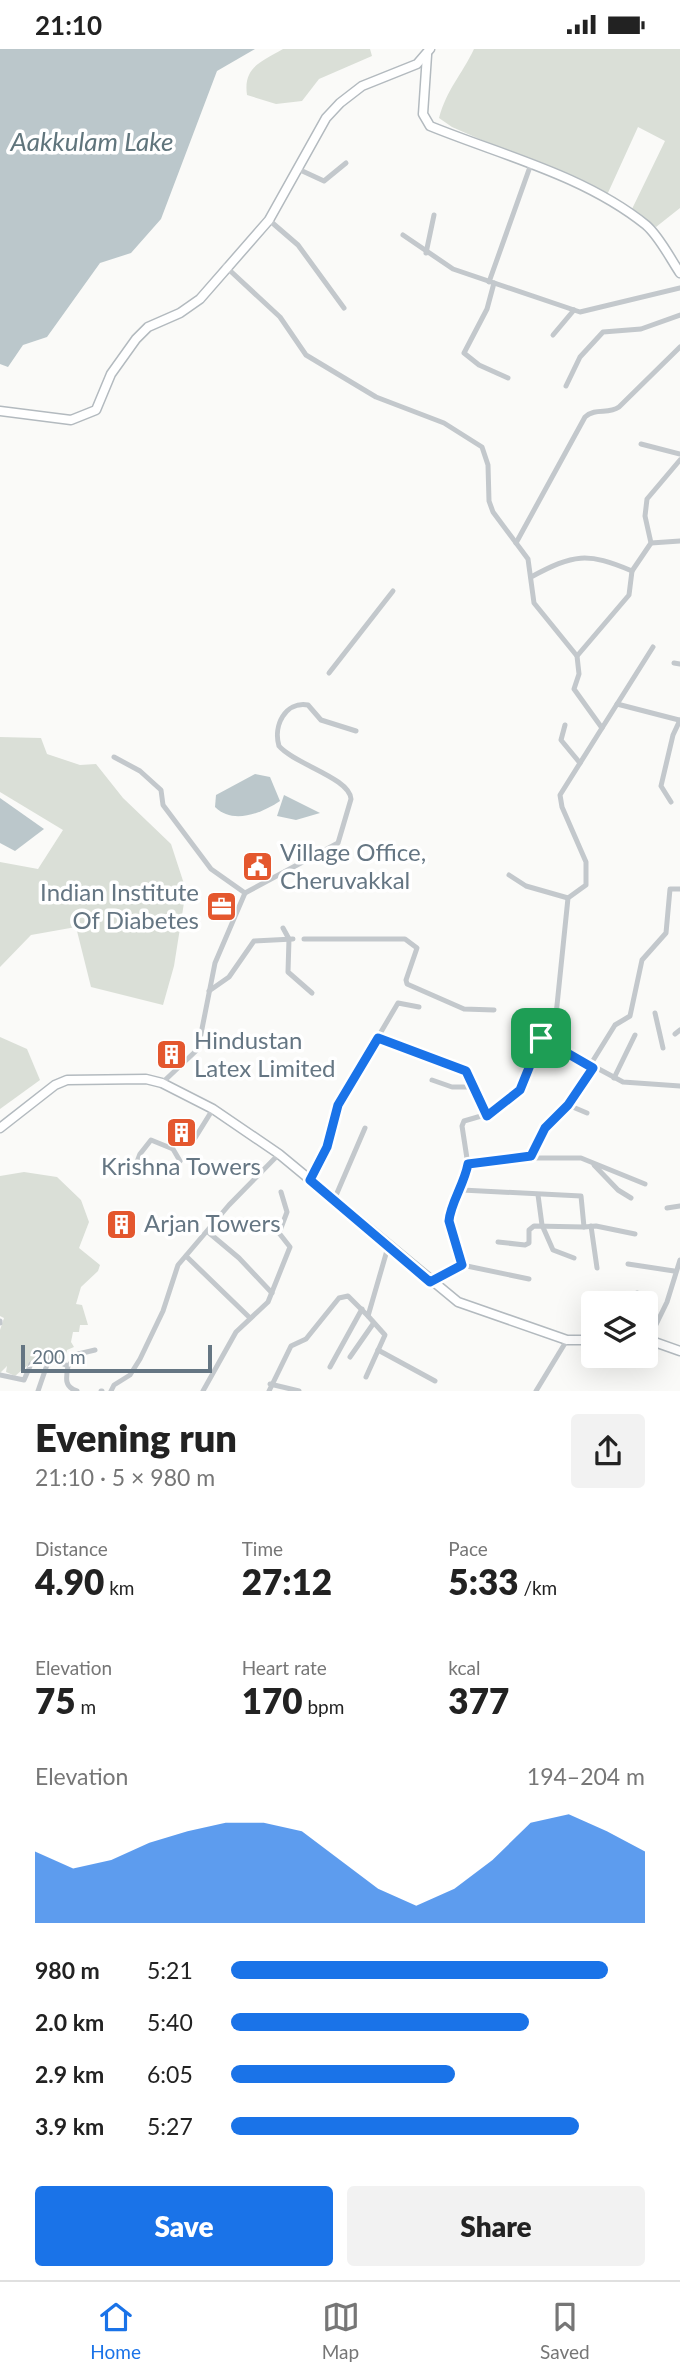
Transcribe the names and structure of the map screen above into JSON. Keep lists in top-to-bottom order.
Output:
{
  "water": ["Aakkulam Lake"],
  "places": {
    "public building": ["Village Office, Cheruvakkal"],
    "office": ["Indian Institute Of Diabetes"],
    "building": ["Hindustan Latex Limited", "Krishna Towers", "Arjan Towers"]
  },
  "scale_bar": "200 m",
  "page": {
    "status": "21:10",
    "scale": "200 m",
    "heading": ["Evening run", "21:10 · 5 × 980 m"],
    "stats": [
      ["Distance", "4.90 km"],
      ["Time", "27:12"],
      ["Pace", "5:33 /km"],
      ["Elevation", "75 m"],
      ["Heart rate", "170 bpm"],
      ["kcal", "377"]
    ],
    "chart": ["Elevation", "194–204 m"],
    "list": [
      {
        "name": "980 m",
        "note": "5:21"
      },
      {
        "name": "2.0 km",
        "note": "5:40"
      },
      {
        "name": "2.9 km",
        "note": "6:05"
      },
      {
        "name": "3.9 km",
        "note": "5:27"
      }
    ],
    "buttons": ["Save", "Share"],
    "tabs": ["Home", "Map", "Saved"]
  }
}
